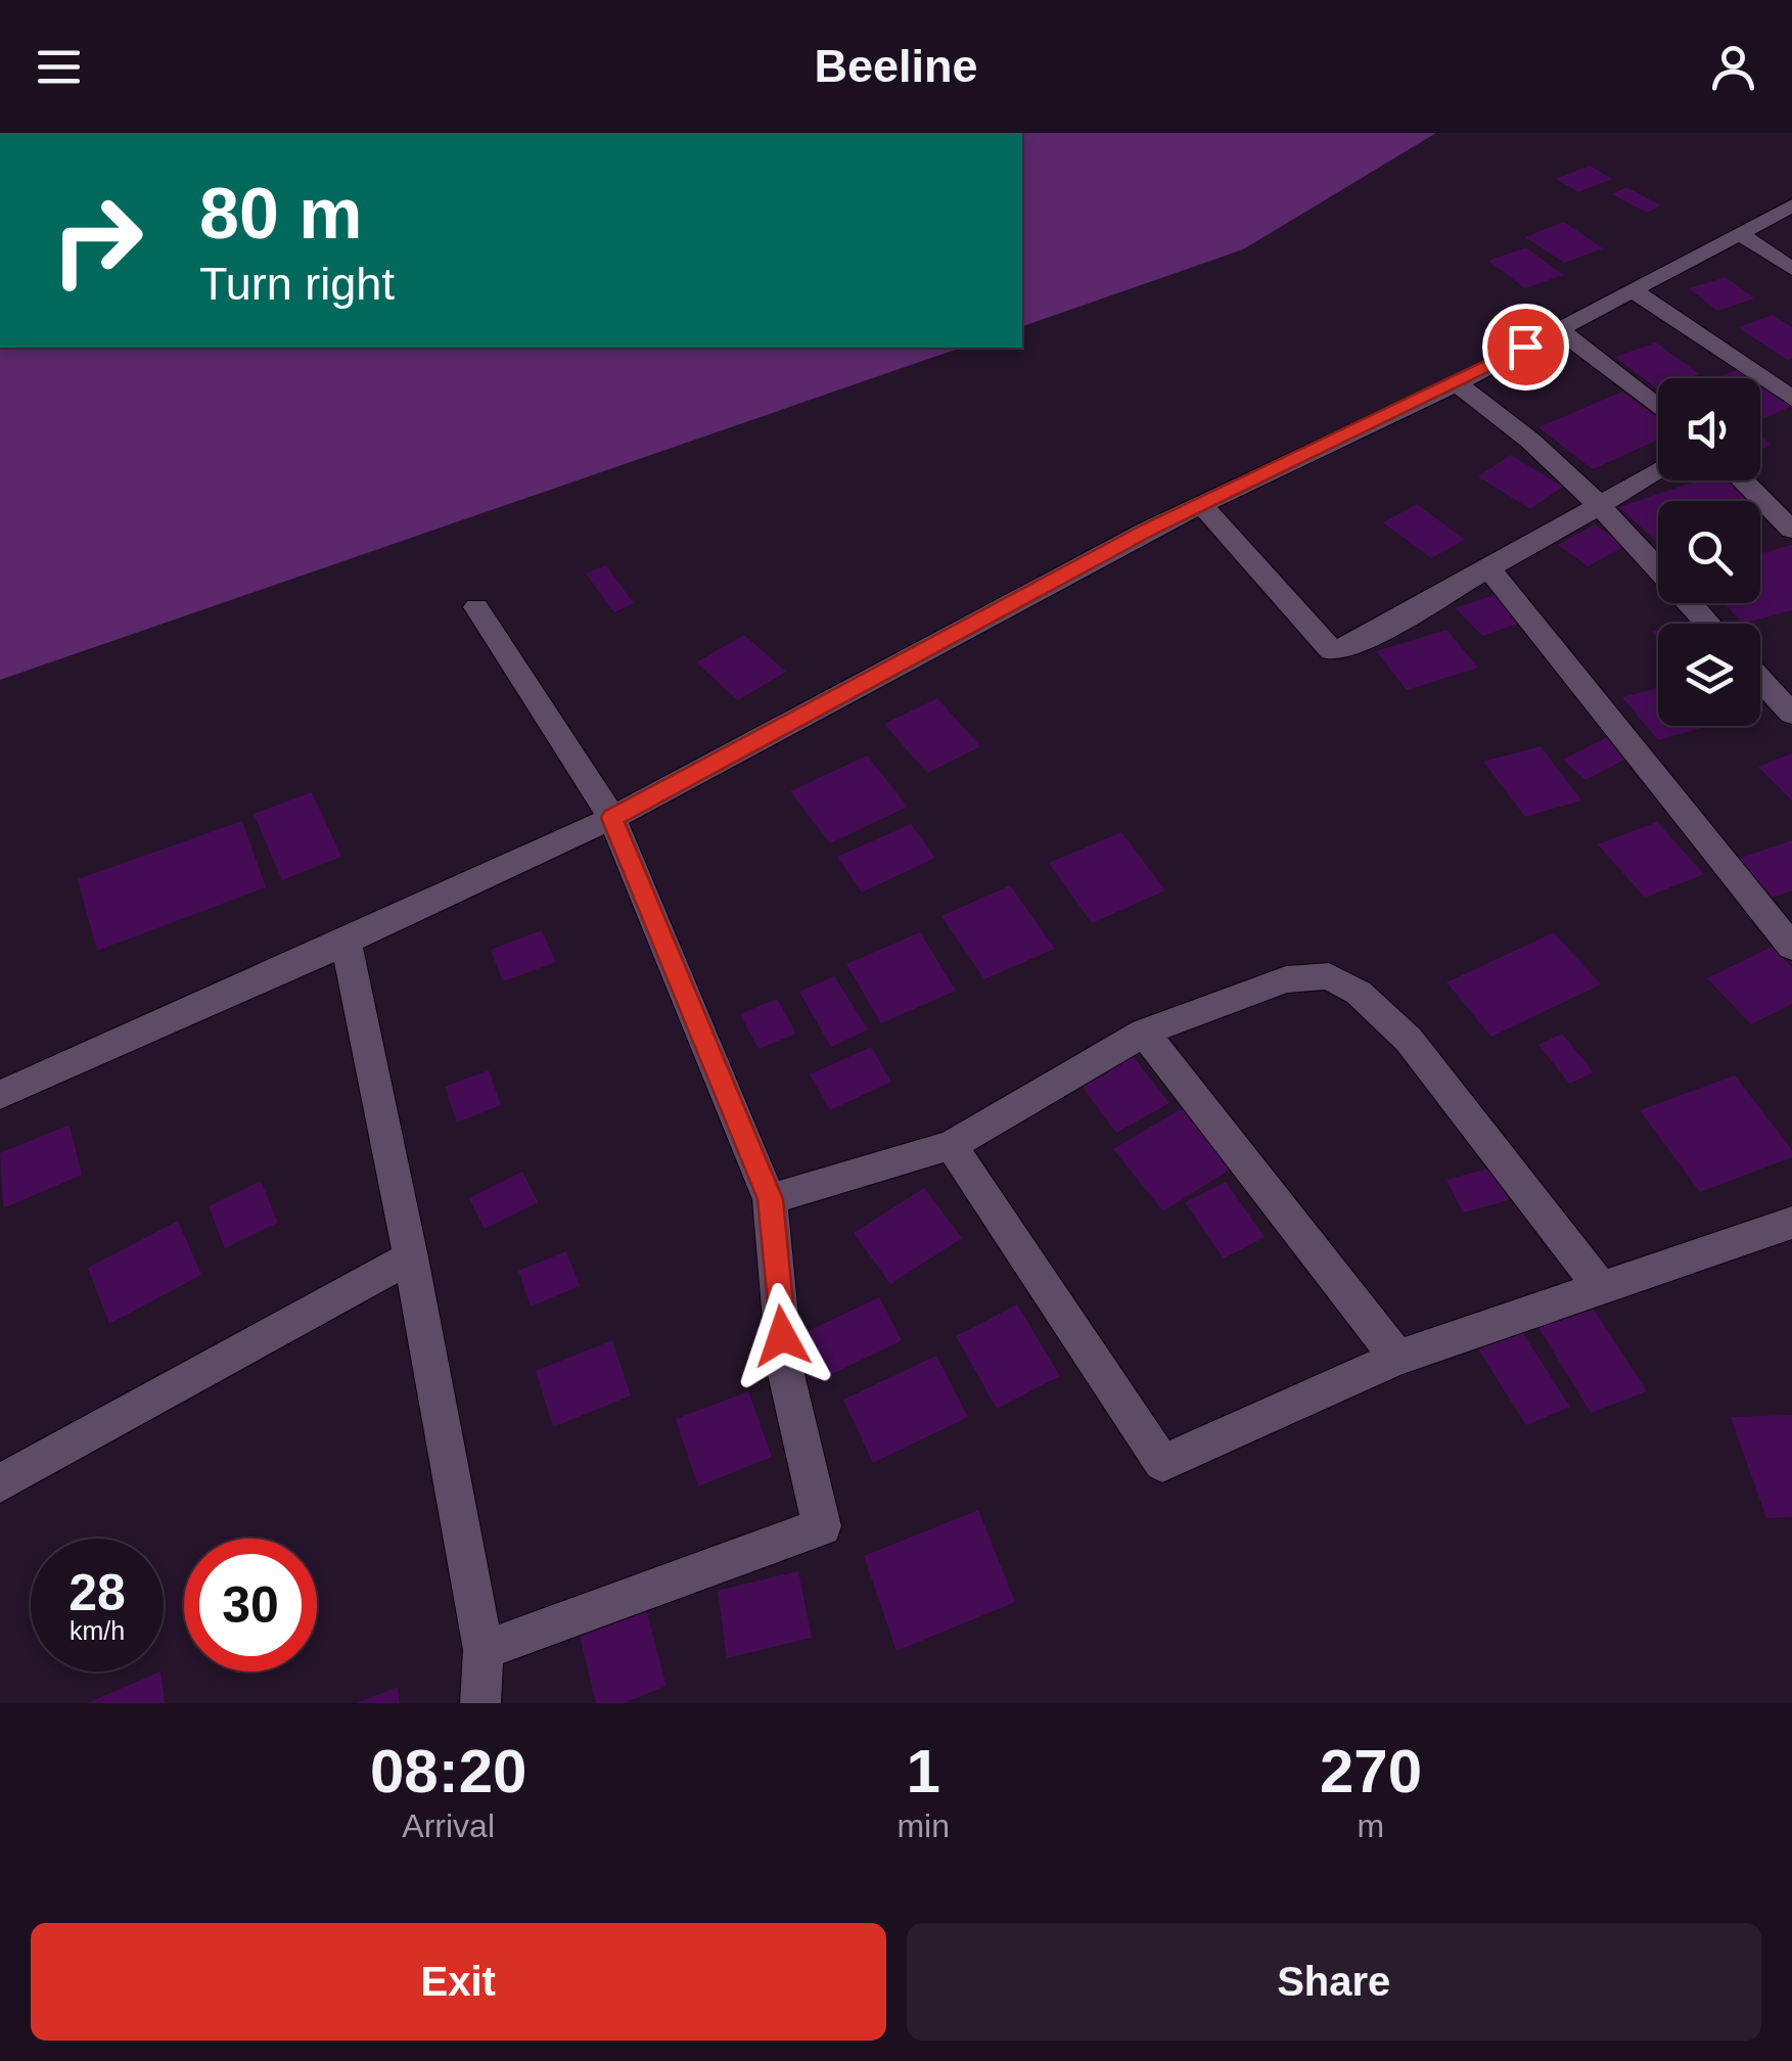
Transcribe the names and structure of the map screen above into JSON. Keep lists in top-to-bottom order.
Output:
{
  "page": {
    "header": "Beeline",
    "turn": ["80 m", "Turn right"],
    "speed": "28 km/h",
    "limit": "30",
    "eta": [
      "08:20",
      "Arrival",
      "1",
      "min",
      "270",
      "m"
    ],
    "buttons": ["Exit", "Share"]
  }
}
